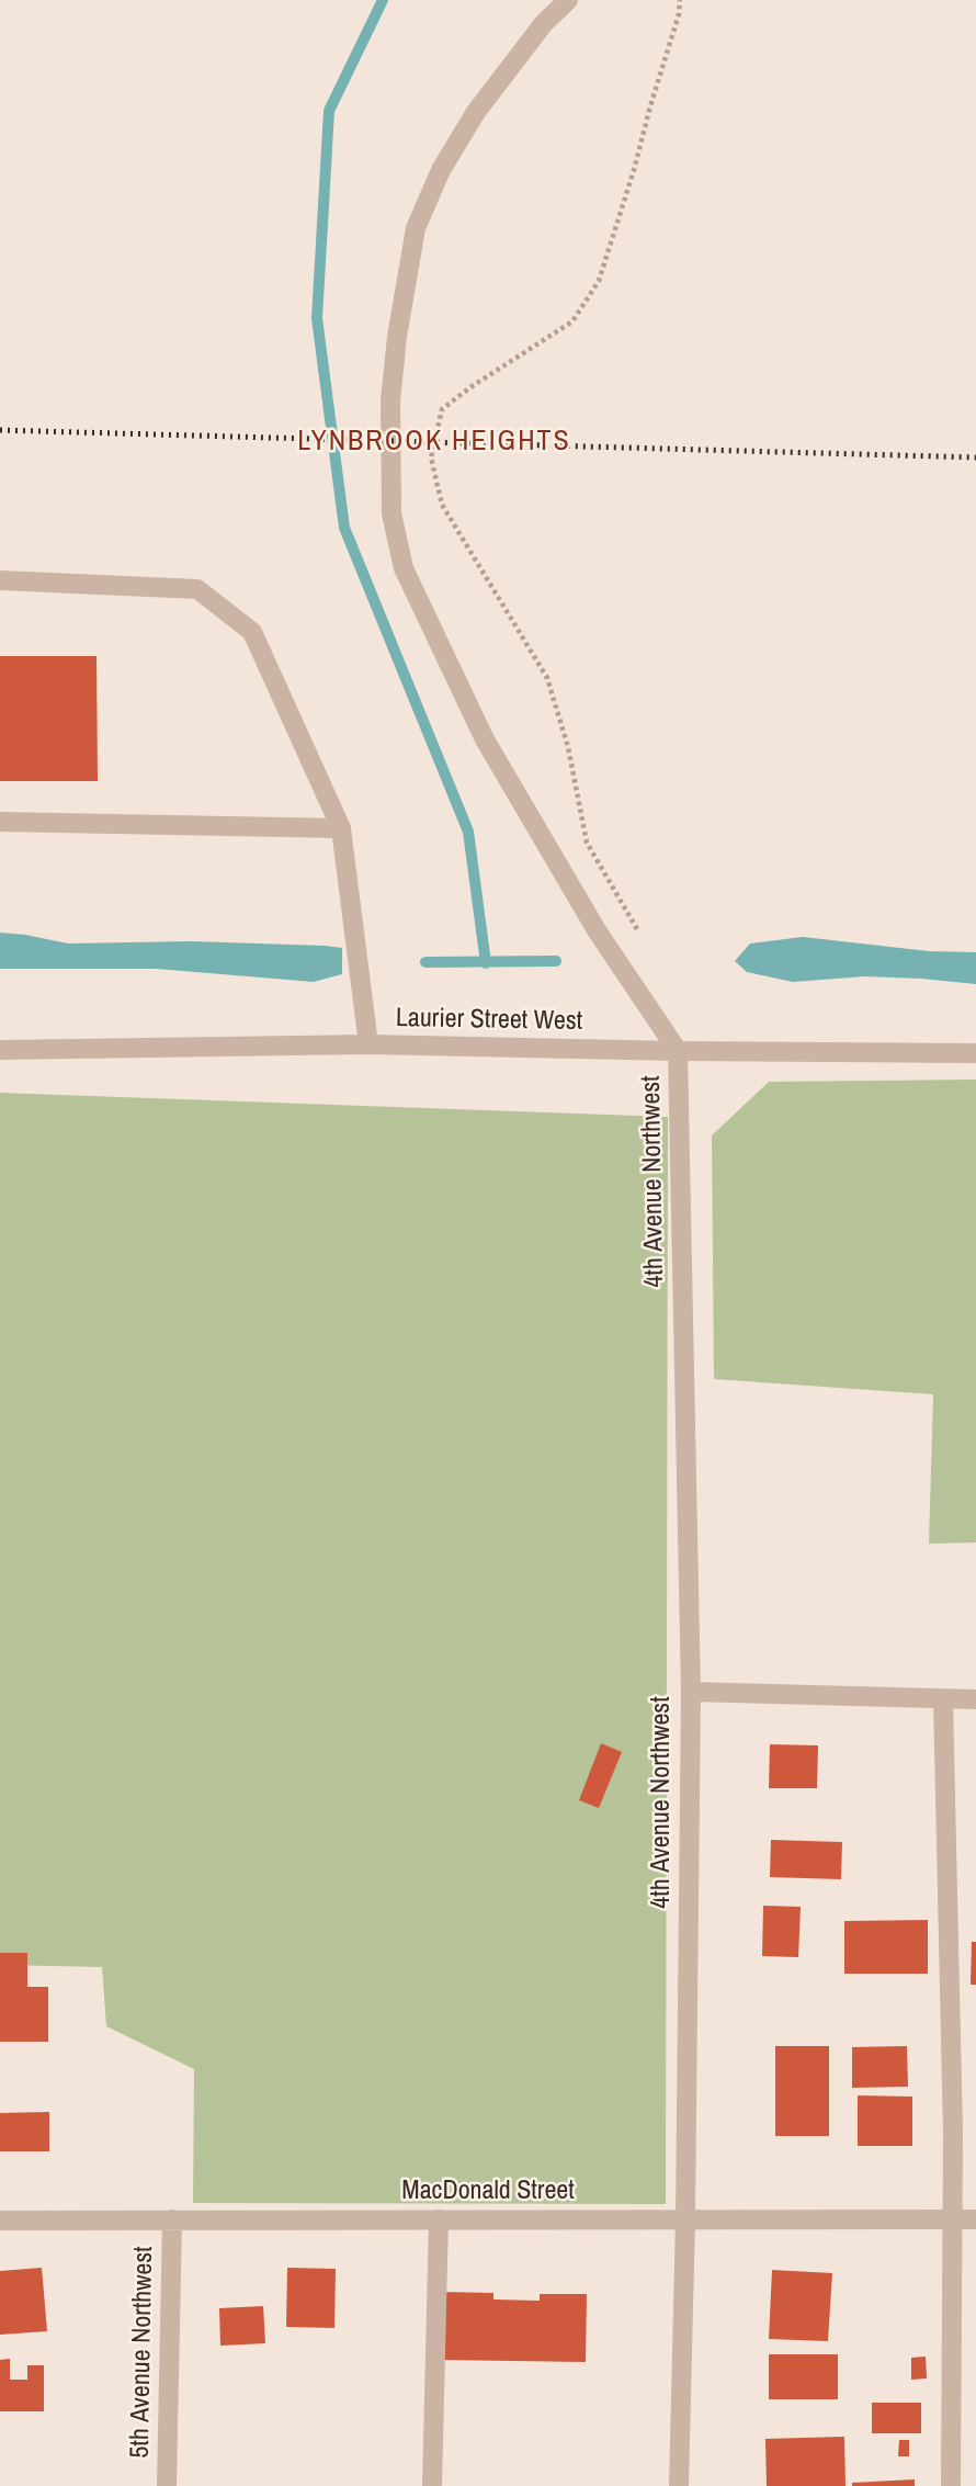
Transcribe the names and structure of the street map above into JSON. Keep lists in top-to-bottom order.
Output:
{
  "streets": {
    "street": [
      "Laurier Street West",
      "4th Avenue Northwest",
      "MacDonald Street",
      "5th Avenue Northwest"
    ]
  },
  "crossings": [
    ["Laurier Street West", "4th Avenue Northwest"],
    ["4th Avenue Northwest", "MacDonald Street"],
    ["MacDonald Street", "5th Avenue Northwest"]
  ],
  "districts": ["LYNBROOK HEIGHTS"]
}
